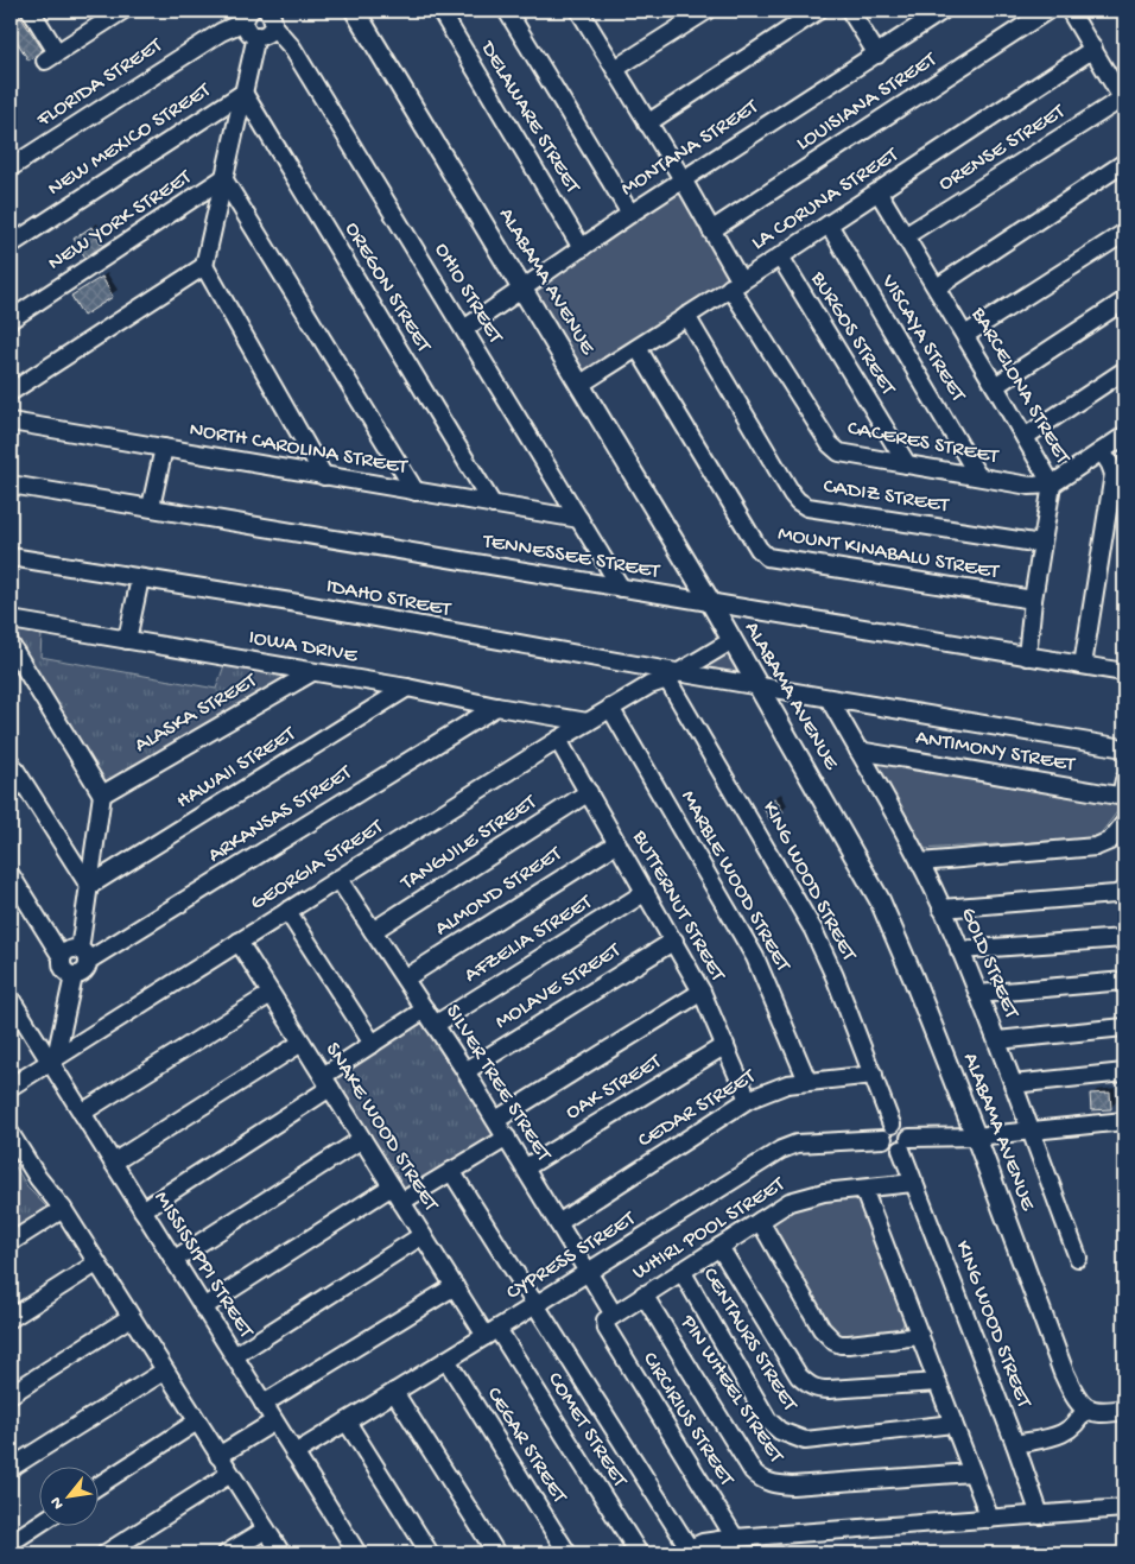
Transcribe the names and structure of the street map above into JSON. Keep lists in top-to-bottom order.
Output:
{
  "streets": {
    "street": [
      "FLORIDA STREET",
      "LOUISIANA STREET",
      "DELAWARE STREET",
      "NEW MEXICO STREET",
      "MONTANA STREET",
      "ORENSE STREET",
      "LA CORUNA STREET",
      "NEW YORK STREET",
      "ALABAMA AVENUE",
      "OREGON STREET",
      "OHIO STREET",
      "BURGOS STREET",
      "VISCAYA STREET",
      "BARCELONA STREET",
      "CACERES STREET",
      "NORTH CAROLINA STREET",
      "CADIZ STREET",
      "MOUNT KINABALU STREET",
      "TENNESSEE STREET",
      "IDAHO STREET",
      "IOWA DRIVE",
      "ALASKA STREET",
      "ANTIMONY STREET",
      "HAWAII STREET",
      "ARKANSAS STREET",
      "TANGUILE STREET",
      "GEORGIA STREET",
      "MARBLE WOOD STREET",
      "KING WOOD STREET",
      "ALMOND STREET",
      "BUTTERNUT STREET",
      "AFZELIA STREET",
      "GOLD STREET",
      "MOLAVE STREET",
      "SILVER TREE STREET",
      "OAK STREET",
      "CEDAR STREET",
      "SNAKE WOOD STREET",
      "WHIRL POOL STREET",
      "CYPRESS STREET",
      "MISSISSIPPI STREET",
      "CENTAURS STREET",
      "PIN WHEEL STREET",
      "CIRCIRIUS STREET",
      "COMET STREET",
      "CEGAR STREET"
    ]
  },
  "crossings": [
    ["LOUISIANA STREET", "CACERES STREET"],
    ["DELAWARE STREET", "MONTANA STREET"],
    ["NEW MEXICO STREET", "OREGON STREET"],
    ["MONTANA STREET", "ALABAMA AVENUE"],
    ["MONTANA STREET", "OHIO STREET"],
    ["MONTANA STREET", "CACERES STREET"],
    ["ORENSE STREET", "BARCELONA STREET"],
    ["LA CORUNA STREET", "ALABAMA AVENUE"],
    ["LA CORUNA STREET", "BURGOS STREET"],
    ["LA CORUNA STREET", "VISCAYA STREET"],
    ["LA CORUNA STREET", "BARCELONA STREET"],
    ["LA CORUNA STREET", "CACERES STREET"],
    ["LA CORUNA STREET", "CADIZ STREET"],
    ["LA CORUNA STREET", "MOUNT KINABALU STREET"],
    ["ALABAMA AVENUE", "TENNESSEE STREET"],
    ["ALABAMA AVENUE", "IDAHO STREET"],
    ["ALABAMA AVENUE", "GEORGIA STREET"],
    ["OREGON STREET", "NORTH CAROLINA STREET"],
    ["OHIO STREET", "NORTH CAROLINA STREET"],
    ["OHIO STREET", "TENNESSEE STREET"],
    ["BURGOS STREET", "CACERES STREET"],
    ["VISCAYA STREET", "CACERES STREET"],
    ["BARCELONA STREET", "CACERES STREET"],
    ["BARCELONA STREET", "CADIZ STREET"],
    ["BARCELONA STREET", "MOUNT KINABALU STREET"],
    ["BARCELONA STREET", "TENNESSEE STREET"],
    ["IDAHO STREET", "GEORGIA STREET"],
    ["IDAHO STREET", "KING WOOD STREET"],
    ["IDAHO STREET", "GOLD STREET"],
    ["IOWA DRIVE", "ALASKA STREET"],
    ["IOWA DRIVE", "HAWAII STREET"],
    ["IOWA DRIVE", "ARKANSAS STREET"],
    ["IOWA DRIVE", "GEORGIA STREET"],
    ["ANTIMONY STREET", "GOLD STREET"],
    ["TANGUILE STREET", "BUTTERNUT STREET"],
    ["TANGUILE STREET", "SILVER TREE STREET"],
    ["GEORGIA STREET", "MARBLE WOOD STREET"],
    ["GEORGIA STREET", "KING WOOD STREET"],
    ["GEORGIA STREET", "BUTTERNUT STREET"],
    ["GEORGIA STREET", "SILVER TREE STREET"],
    ["GEORGIA STREET", "SNAKE WOOD STREET"],
    ["GEORGIA STREET", "MISSISSIPPI STREET"],
    ["MARBLE WOOD STREET", "CEDAR STREET"],
    ["KING WOOD STREET", "CEDAR STREET"],
    ["KING WOOD STREET", "WHIRL POOL STREET"],
    ["KING WOOD STREET", "CYPRESS STREET"],
    ["ALMOND STREET", "BUTTERNUT STREET"],
    ["ALMOND STREET", "SILVER TREE STREET"],
    ["BUTTERNUT STREET", "AFZELIA STREET"],
    ["BUTTERNUT STREET", "MOLAVE STREET"],
    ["BUTTERNUT STREET", "OAK STREET"],
    ["BUTTERNUT STREET", "CEDAR STREET"],
    ["AFZELIA STREET", "SILVER TREE STREET"],
    ["MOLAVE STREET", "SILVER TREE STREET"],
    ["SILVER TREE STREET", "OAK STREET"],
    ["SILVER TREE STREET", "CEDAR STREET"],
    ["SILVER TREE STREET", "WHIRL POOL STREET"],
    ["SILVER TREE STREET", "CYPRESS STREET"],
    ["SILVER TREE STREET", "CIRCIRIUS STREET"],
    ["SNAKE WOOD STREET", "CYPRESS STREET"],
    ["SNAKE WOOD STREET", "COMET STREET"],
    ["WHIRL POOL STREET", "CENTAURS STREET"],
    ["WHIRL POOL STREET", "PIN WHEEL STREET"],
    ["WHIRL POOL STREET", "CIRCIRIUS STREET"],
    ["CYPRESS STREET", "MISSISSIPPI STREET"],
    ["CYPRESS STREET", "COMET STREET"],
    ["CYPRESS STREET", "CEGAR STREET"]
  ],
  "north": "bottom left"
}
